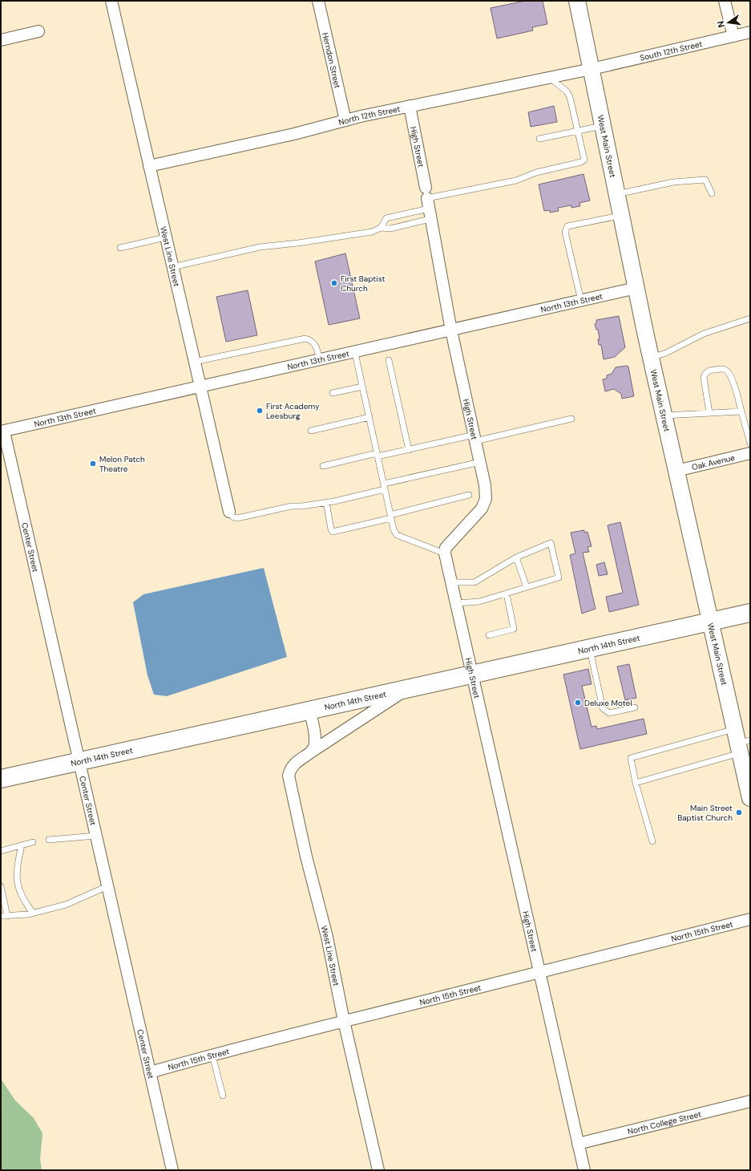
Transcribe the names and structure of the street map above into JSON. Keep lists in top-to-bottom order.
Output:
{
  "streets": {
    "highway": ["North 14th Street"],
    "main road": ["West Main Street"],
    "street": [
      "South 12th Street",
      "Herndon Street",
      "North 12th Street",
      "High Street",
      "West Line Street",
      "North 13th Street",
      "Oak Avenue",
      "Center Street",
      "North 15th Street",
      "North College Street"
    ]
  },
  "crossings": [
    ["South 12th Street", "North 12th Street"],
    ["South 12th Street", "West Main Street"],
    ["Herndon Street", "North 12th Street"],
    ["North 12th Street", "West Main Street"],
    ["North 12th Street", "High Street"],
    ["North 12th Street", "West Line Street"],
    ["West Main Street", "North 13th Street"],
    ["West Main Street", "Oak Avenue"],
    ["West Main Street", "North 14th Street"],
    ["High Street", "North 13th Street"],
    ["High Street", "North 14th Street"],
    ["High Street", "North 15th Street"],
    ["High Street", "North College Street"],
    ["West Line Street", "North 13th Street"],
    ["West Line Street", "North 14th Street"],
    ["West Line Street", "North 15th Street"],
    ["North 13th Street", "Center Street"],
    ["Center Street", "North 14th Street"],
    ["Center Street", "North 15th Street"]
  ],
  "places": [
    "First Baptist Church",
    "First Academy Leesburg",
    "Melon Patch Theatre",
    "Deluxe Motel",
    "Main Street Baptist Church"
  ],
  "north": "left"
}
